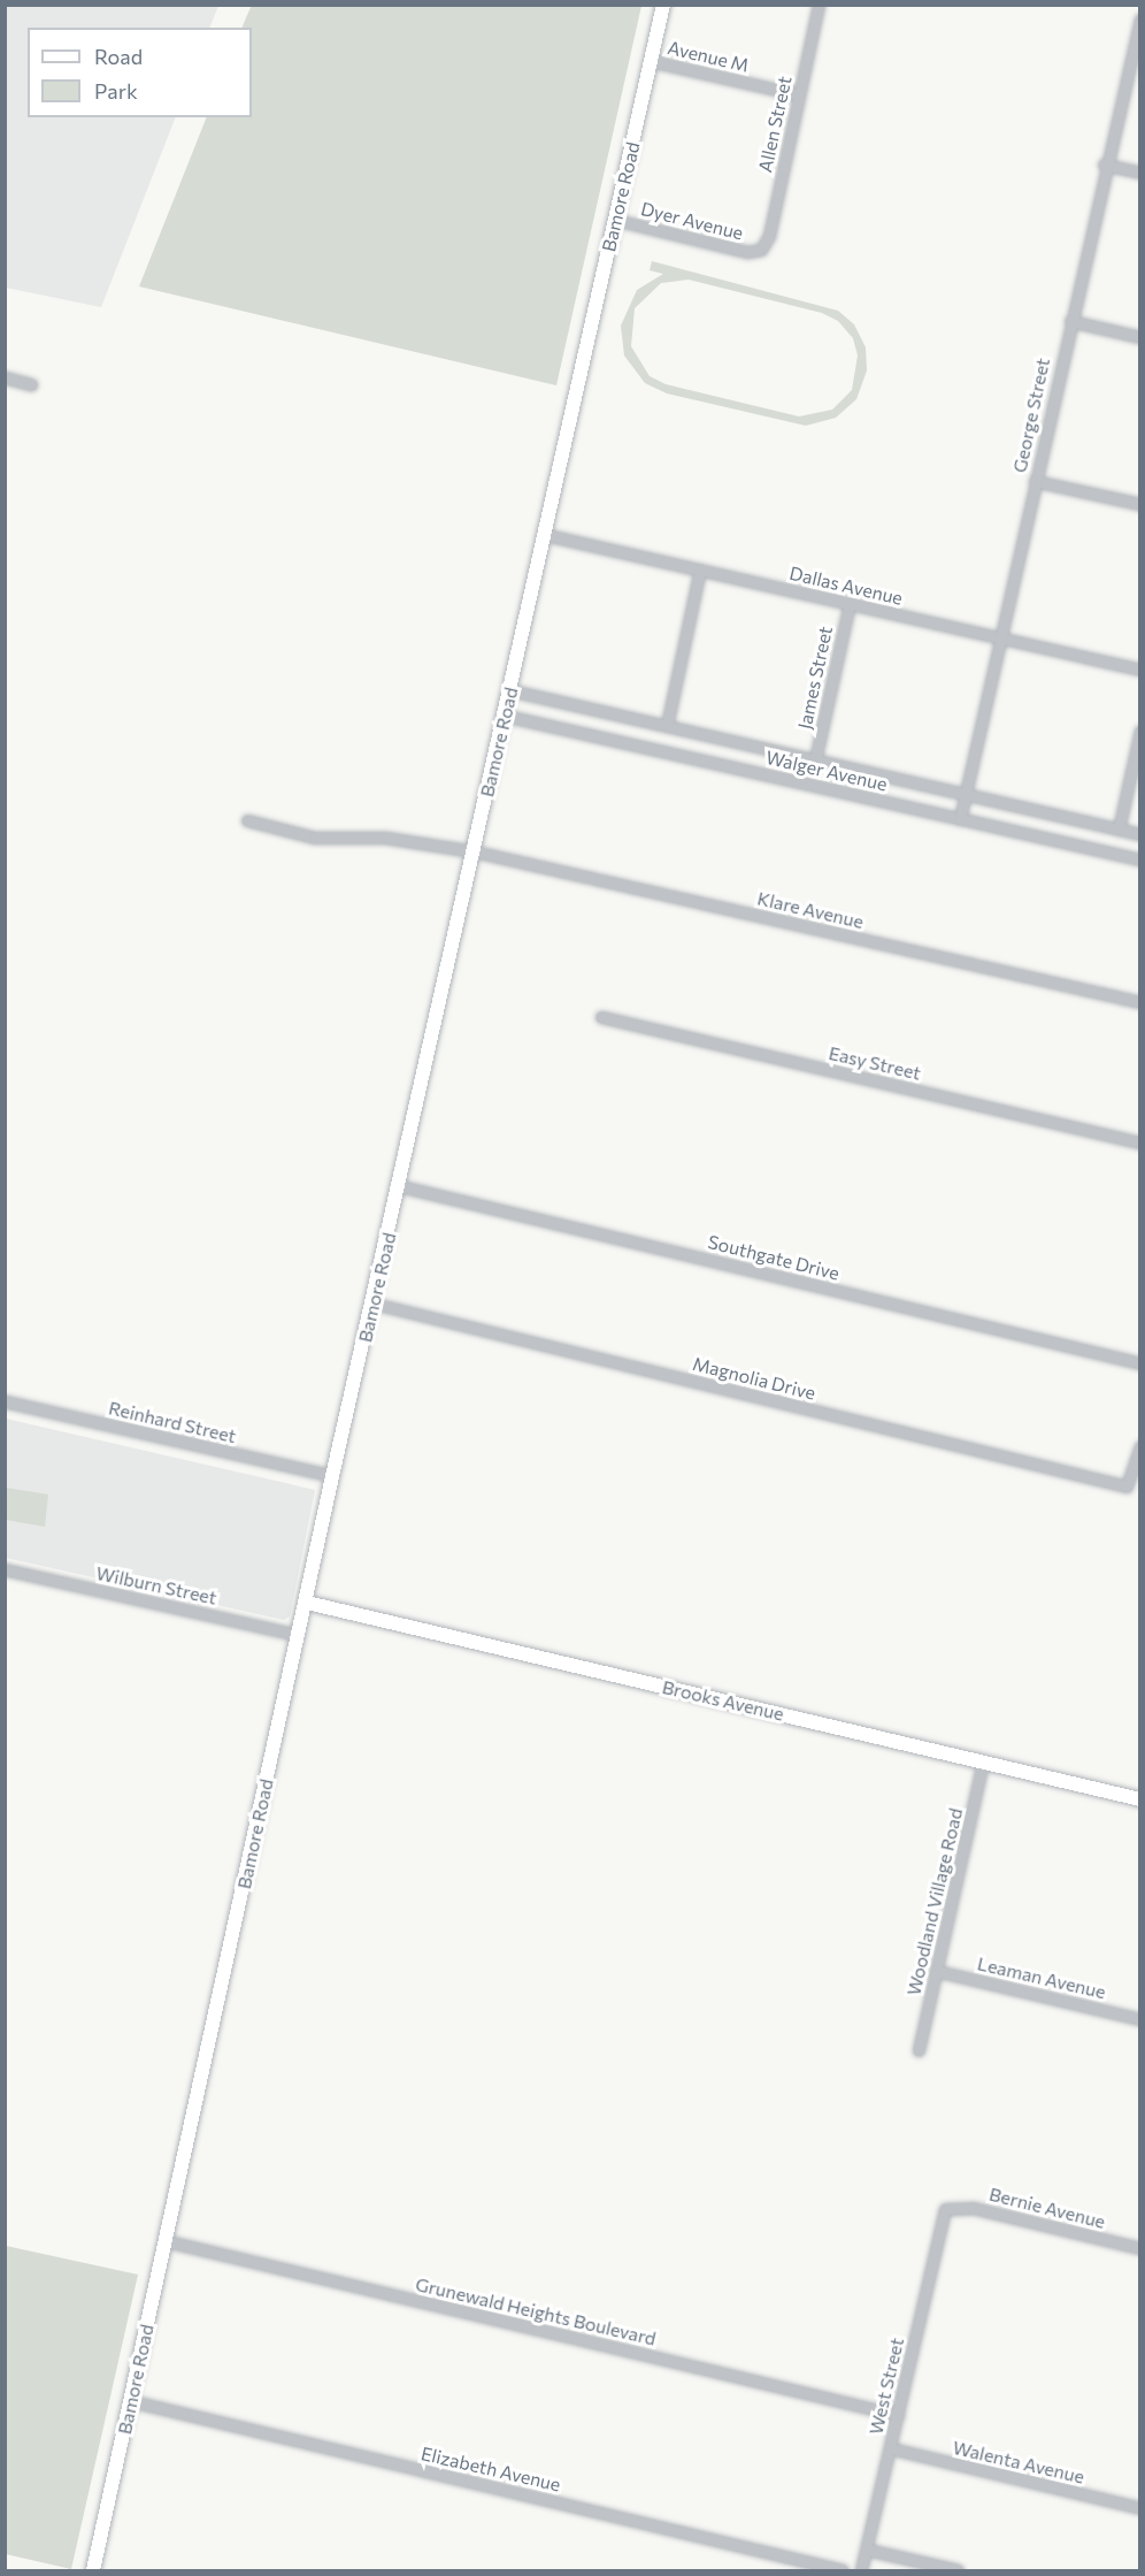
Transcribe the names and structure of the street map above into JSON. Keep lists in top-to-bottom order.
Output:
{
  "streets": {
    "street": [
      "Avenue M",
      "Allen Street",
      "Bamore Road",
      "Dyer Avenue",
      "George Street",
      "Dallas Avenue",
      "James Street",
      "Walger Avenue",
      "Klare Avenue",
      "Easy Street",
      "Southgate Drive",
      "Magnolia Drive",
      "Reinhard Street",
      "Wilburn Street",
      "Brooks Avenue",
      "Woodland Village Road",
      "Leaman Avenue",
      "Bernie Avenue",
      "Grunewald Heights Boulevard",
      "West Street",
      "Walenta Avenue",
      "Elizabeth Avenue"
    ]
  },
  "crossings": [
    ["Avenue M", "Allen Street"],
    ["Avenue M", "Bamore Road"],
    ["Allen Street", "Dyer Avenue"],
    ["Bamore Road", "Dyer Avenue"],
    ["Bamore Road", "Dallas Avenue"],
    ["Bamore Road", "Walger Avenue"],
    ["Bamore Road", "Klare Avenue"],
    ["Bamore Road", "Southgate Drive"],
    ["Bamore Road", "Magnolia Drive"],
    ["Bamore Road", "Reinhard Street"],
    ["Bamore Road", "Wilburn Street"],
    ["Bamore Road", "Brooks Avenue"],
    ["Bamore Road", "Grunewald Heights Boulevard"],
    ["Bamore Road", "Elizabeth Avenue"],
    ["George Street", "Dallas Avenue"],
    ["George Street", "Walger Avenue"],
    ["Dallas Avenue", "James Street"],
    ["James Street", "Walger Avenue"],
    ["Brooks Avenue", "Woodland Village Road"],
    ["Woodland Village Road", "Leaman Avenue"],
    ["Bernie Avenue", "West Street"],
    ["Grunewald Heights Boulevard", "West Street"],
    ["West Street", "Walenta Avenue"]
  ],
  "legend": ["Road", "Park"]
}
